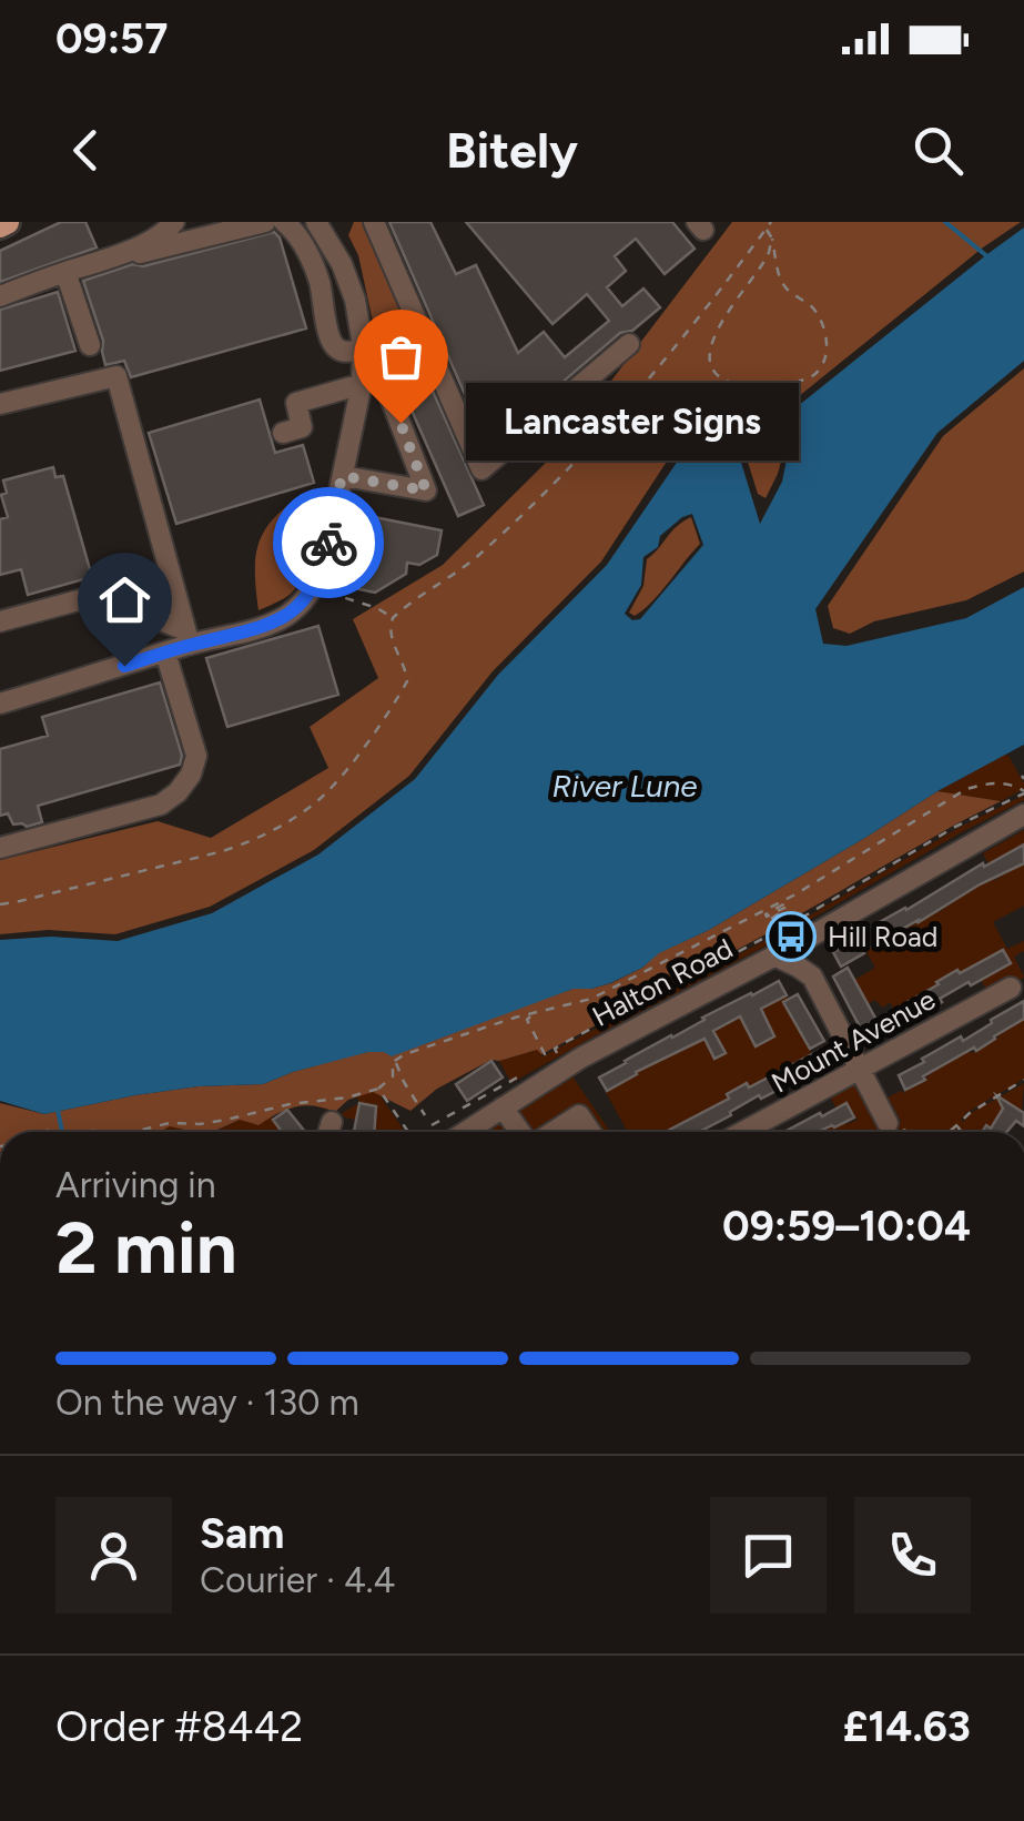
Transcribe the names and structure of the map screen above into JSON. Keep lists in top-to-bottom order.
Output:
{
  "streets": {
    "street": ["Halton Road", "Mount Avenue"]
  },
  "water": ["River Lune"],
  "places": {
    "other": ["Lancaster Signs"],
    "bus stop": ["Hill Road"]
  },
  "page": {
    "status": "09:57",
    "header": "Bitely",
    "bubble": "Lancaster Signs",
    "heading": ["2 min", "Arriving in", "09:59–10:04"],
    "panel": [
      "Sam",
      "Courier · 4.4",
      "Order #8442",
      "£14.63"
    ],
    "bar": "On the way · 130 m"
  }
}
